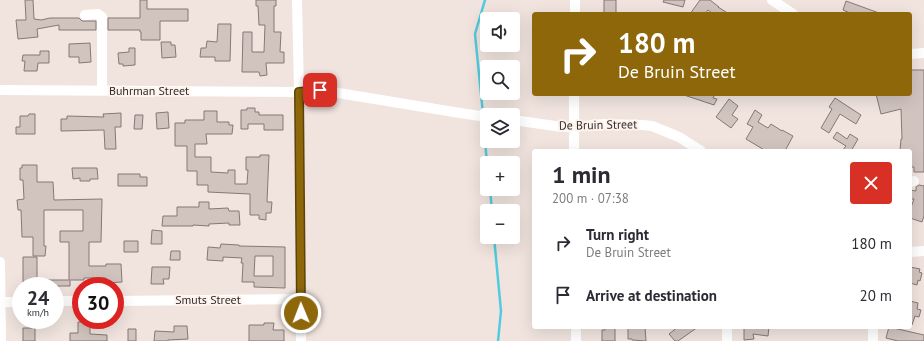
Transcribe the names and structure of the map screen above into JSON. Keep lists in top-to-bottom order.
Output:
{
  "streets": {
    "street": ["Buhrman Street", "De Bruin Street", "Smuts Street"]
  },
  "page": {
    "map_buttons": ["+", "−"],
    "turn": ["180 m", "De Bruin Street"],
    "heading": ["1 min", "200 m · 07:38"],
    "list": [
      {
        "name": "Turn right",
        "note": "De Bruin Street",
        "value": "180 m"
      },
      {
        "name": "Arrive at destination",
        "value": "20 m"
      }
    ],
    "speed": "24 km/h",
    "limit": "30"
  }
}
